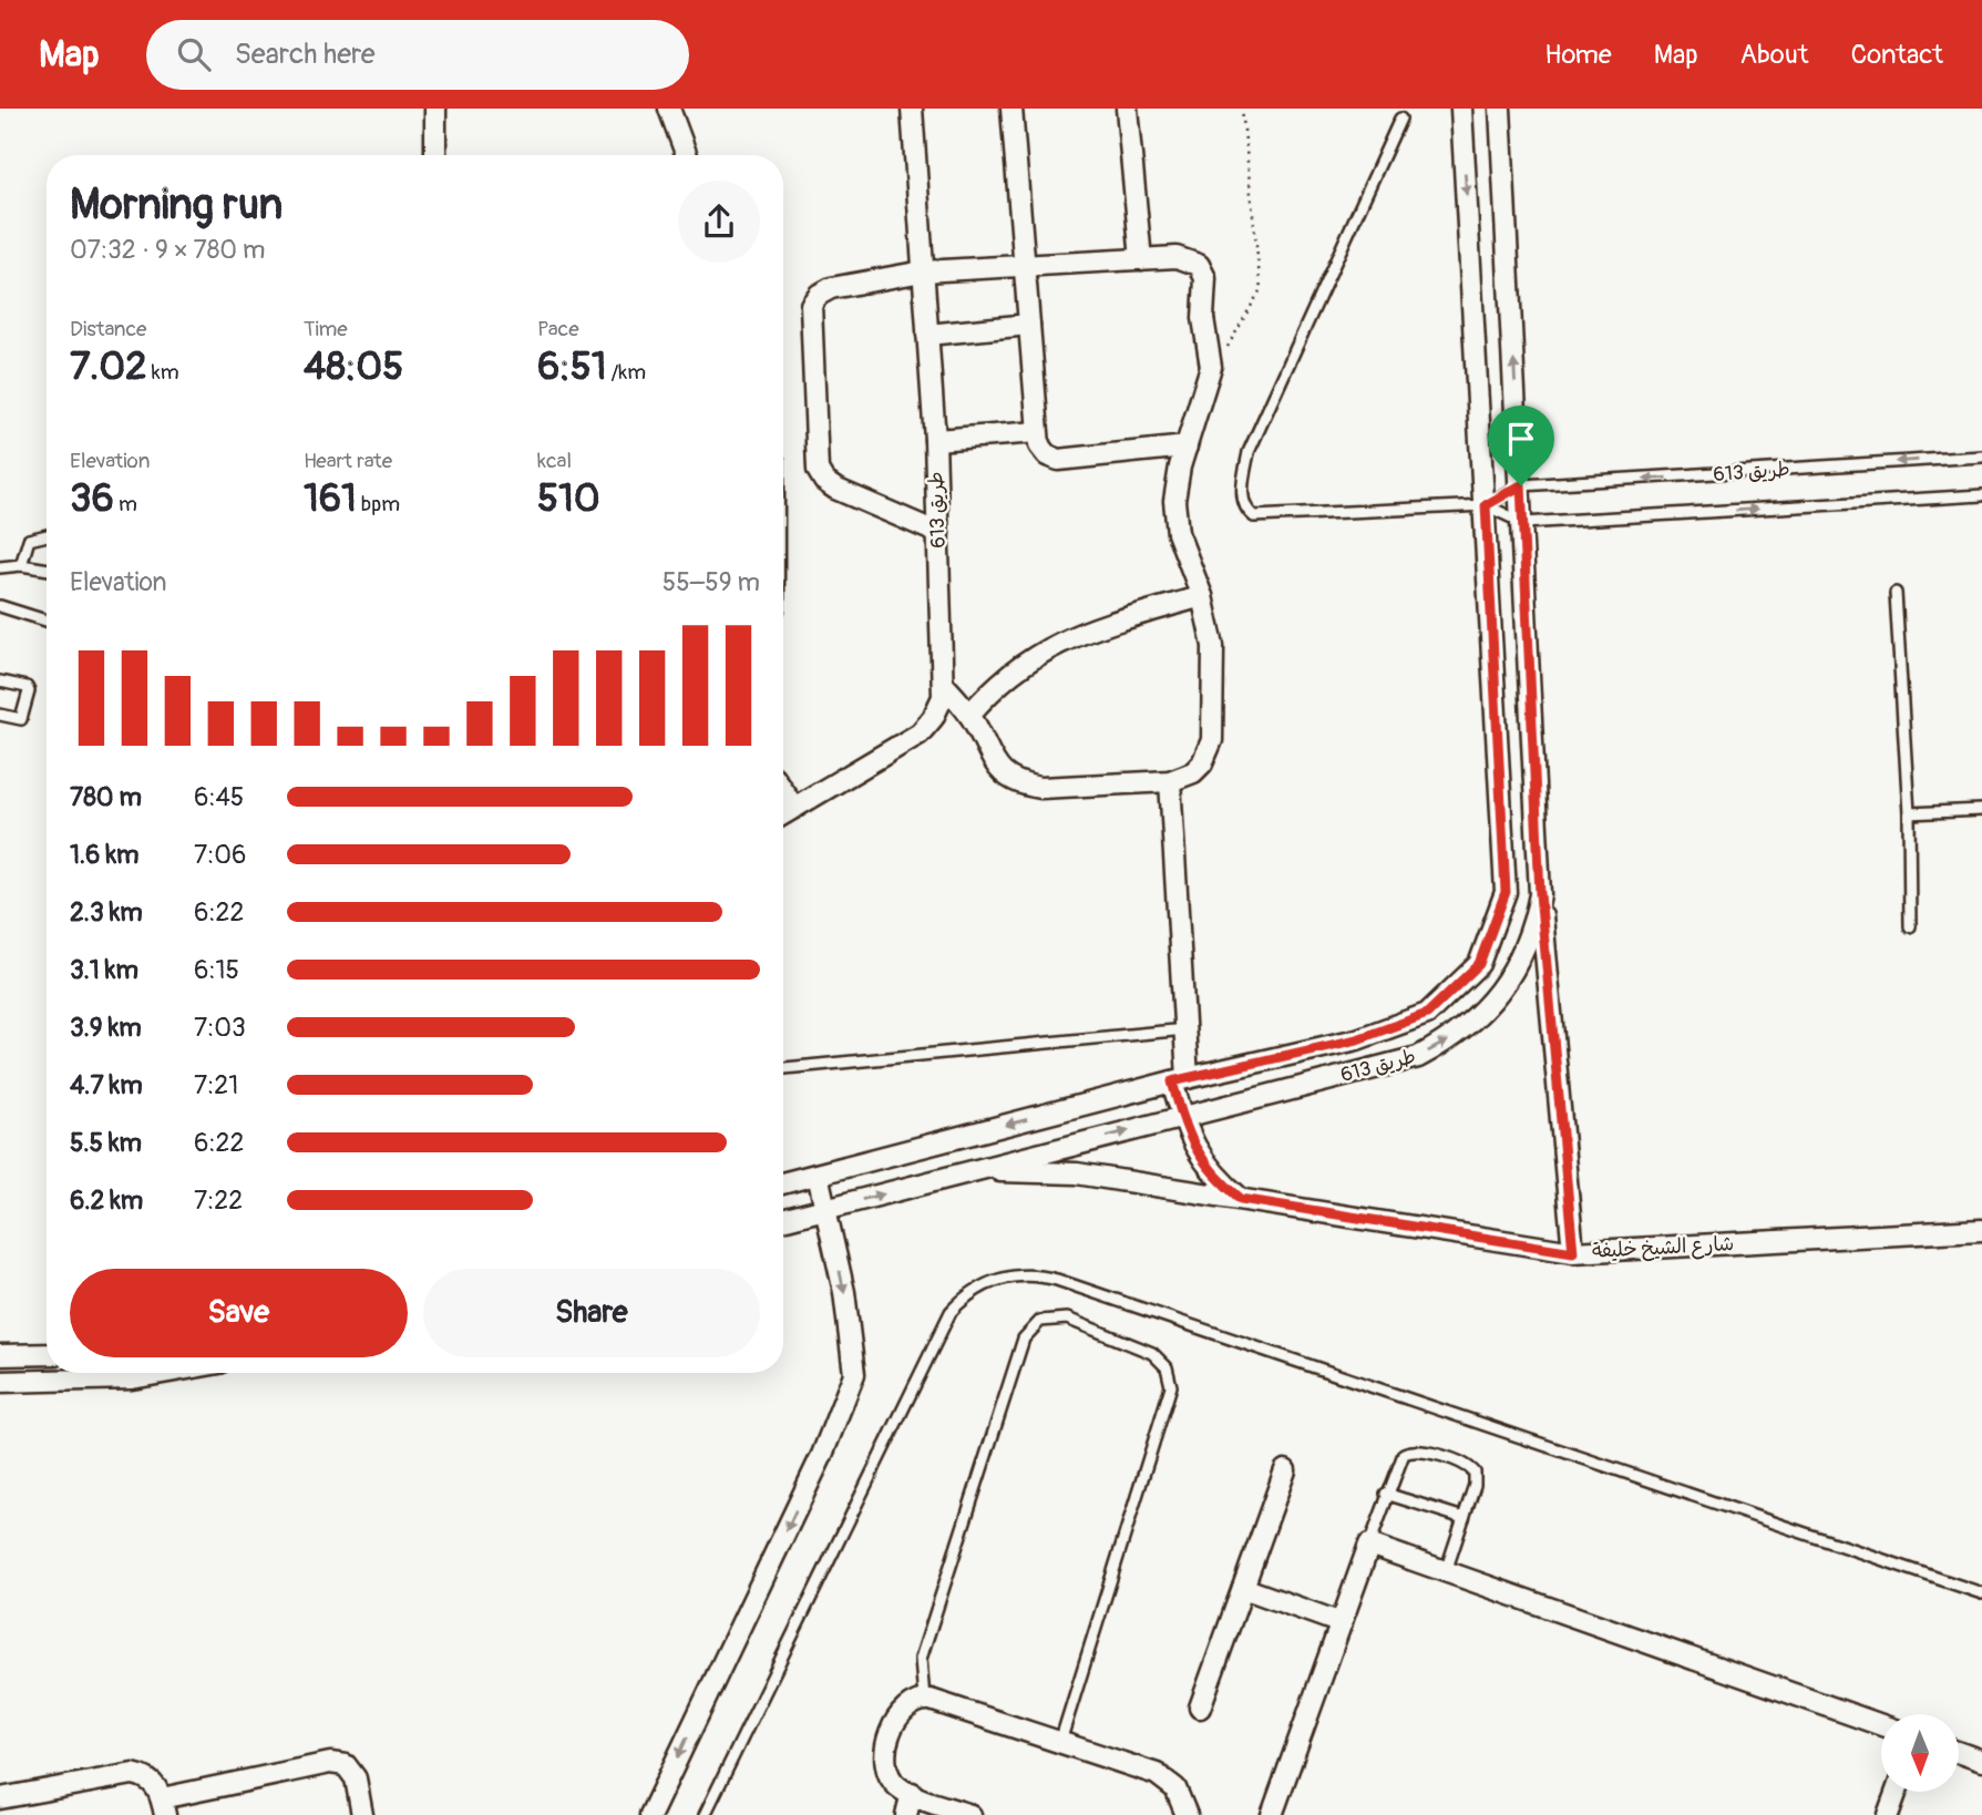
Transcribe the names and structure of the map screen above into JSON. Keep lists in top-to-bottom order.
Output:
{
  "streets": {
    "street": ["طريق 613", "شارع الشيخ خليفة"]
  },
  "crossings": [
    ["طريق 613", "شارع الشيخ خليفة"]
  ],
  "north": "bottom",
  "page": {
    "header": "Map",
    "search": "Search here",
    "nav": [
      "Home",
      "Map",
      "About",
      "Contact"
    ],
    "heading": ["Morning run", "07:32 · 9 × 780 m"],
    "stats": [
      ["Distance", "7.02 km"],
      ["Time", "48:05"],
      ["Pace", "6:51 /km"],
      ["Elevation", "36 m"],
      ["Heart rate", "161 bpm"],
      ["kcal", "510"]
    ],
    "chart": ["Elevation", "55–59 m"],
    "list": [
      {
        "name": "780 m",
        "note": "6:45"
      },
      {
        "name": "1.6 km",
        "note": "7:06"
      },
      {
        "name": "2.3 km",
        "note": "6:22"
      },
      {
        "name": "3.1 km",
        "note": "6:15"
      },
      {
        "name": "3.9 km",
        "note": "7:03"
      },
      {
        "name": "4.7 km",
        "note": "7:21"
      },
      {
        "name": "5.5 km",
        "note": "6:22"
      },
      {
        "name": "6.2 km",
        "note": "7:22"
      }
    ],
    "buttons": ["Save", "Share"]
  }
}
